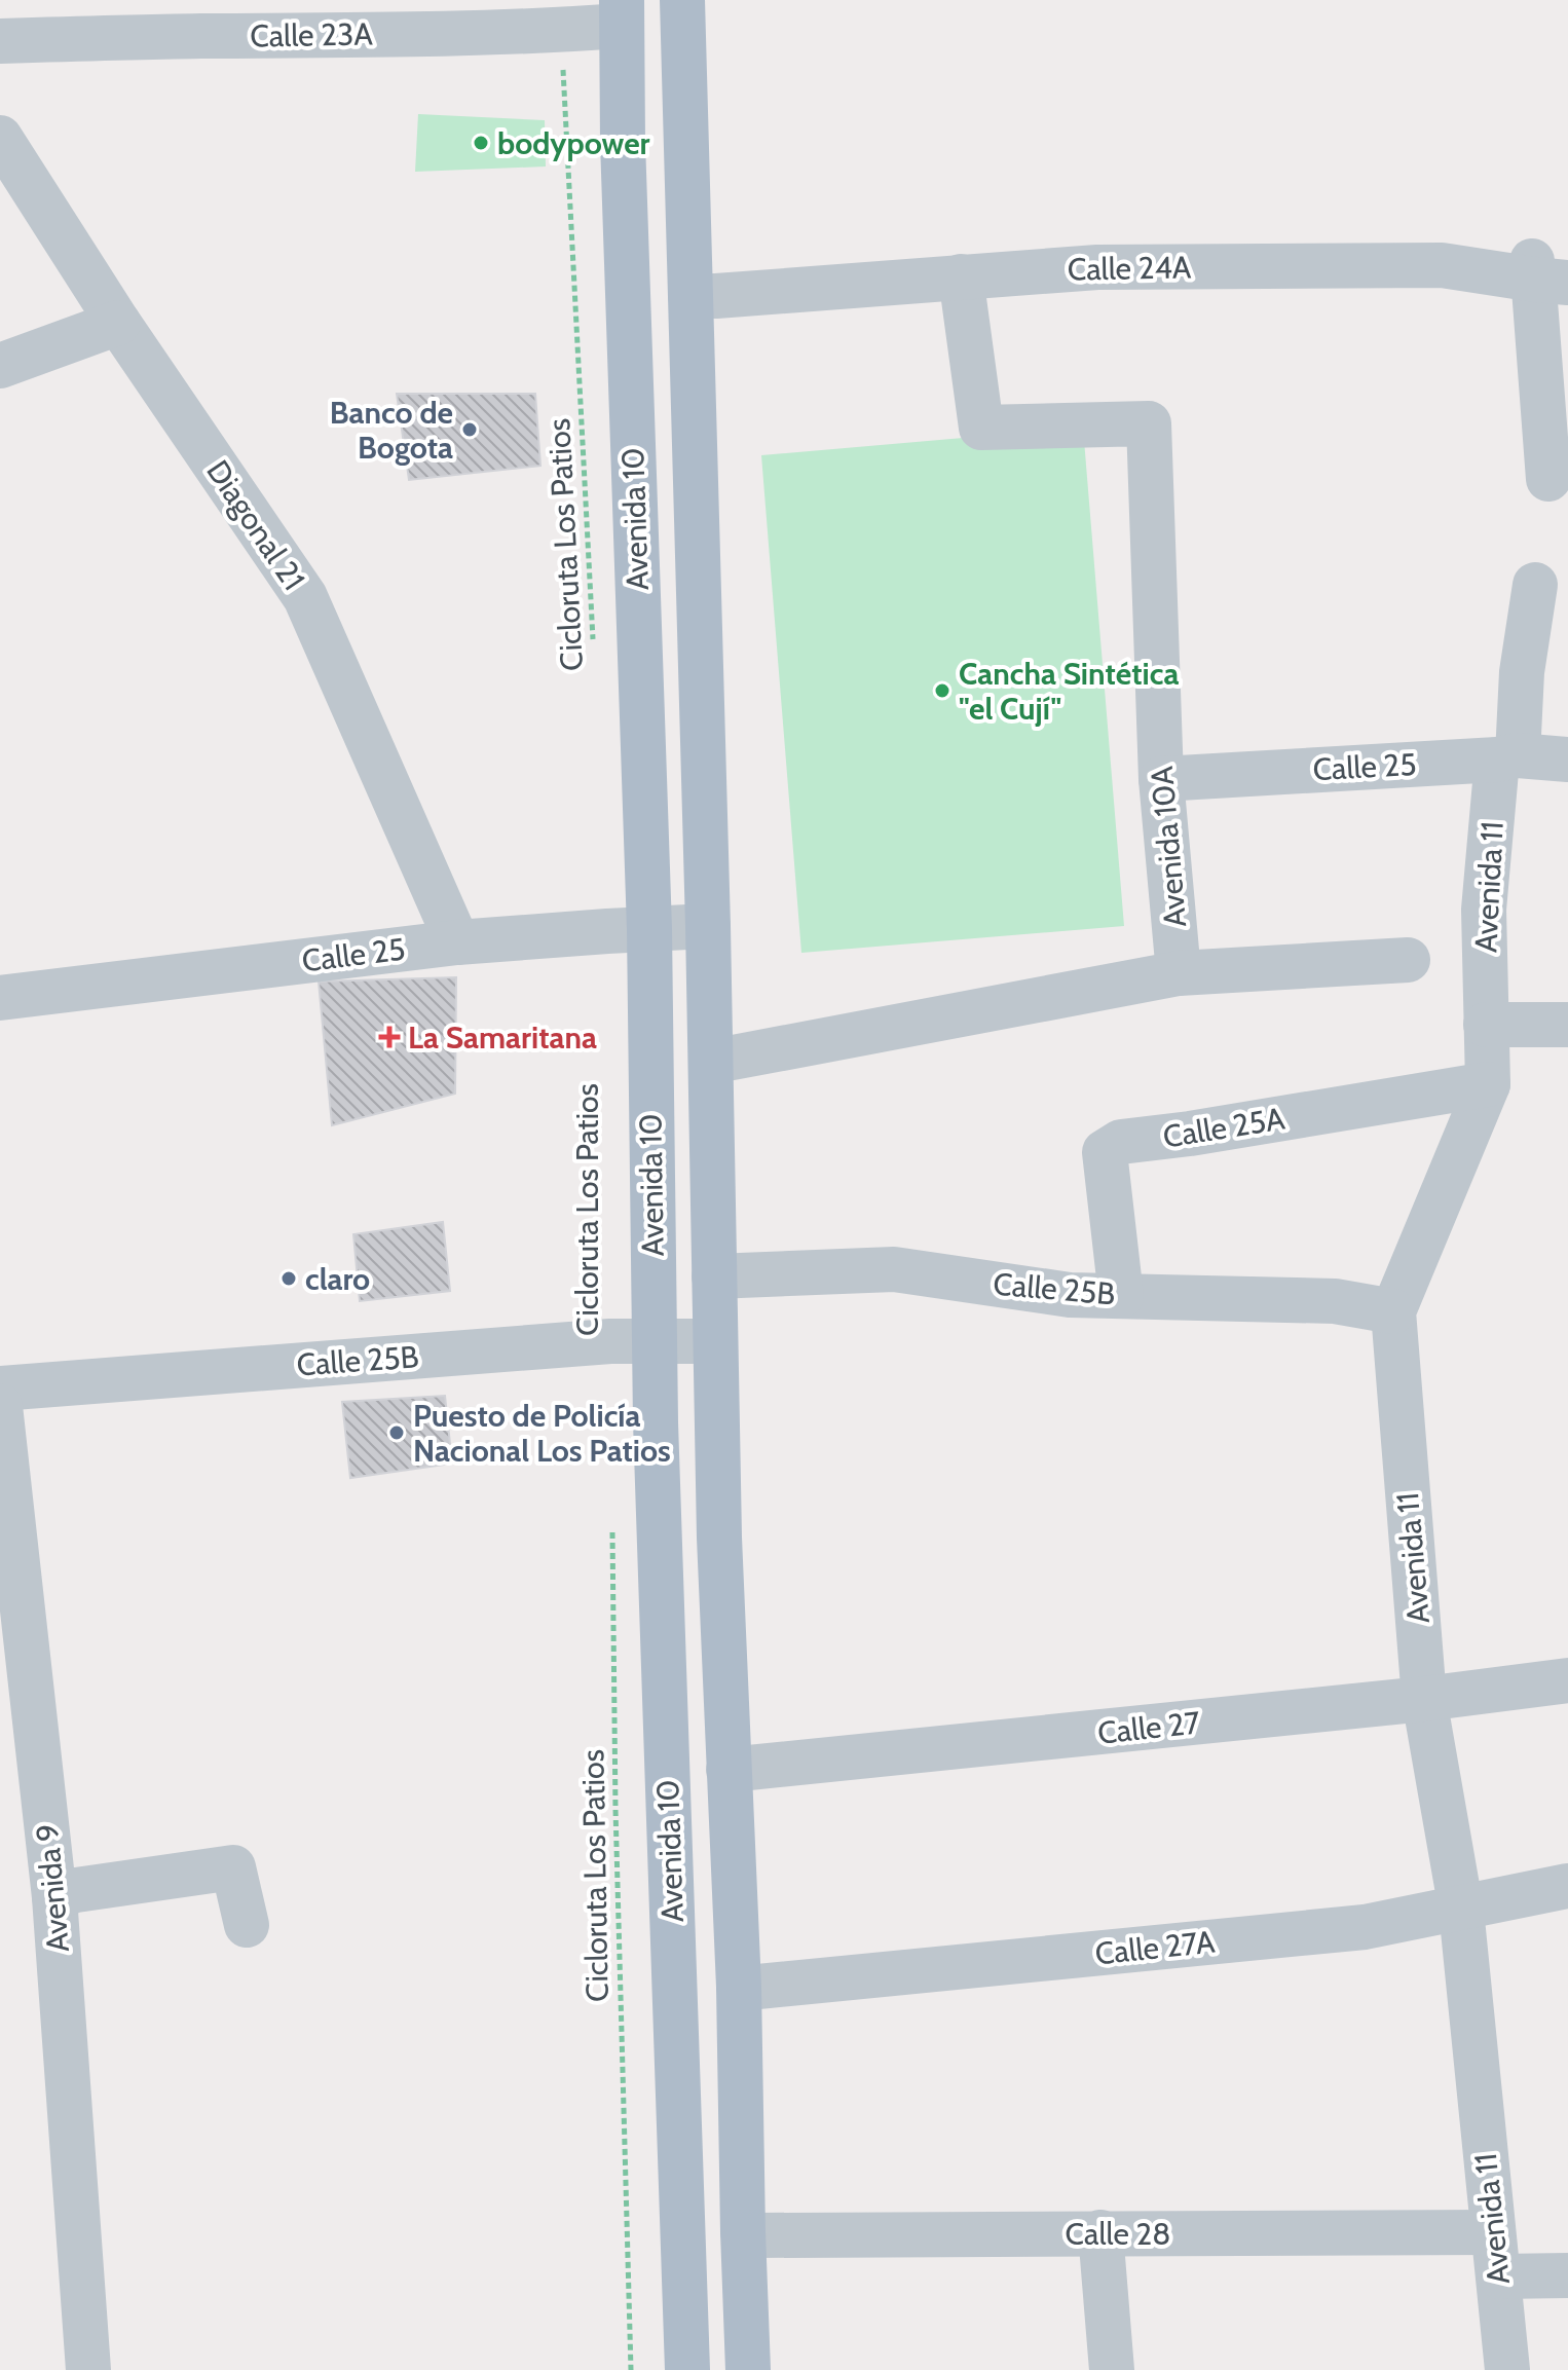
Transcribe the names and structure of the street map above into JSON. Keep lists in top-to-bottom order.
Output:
{
  "streets": {
    "main road": ["Avenida 10"],
    "street": [
      "Calle 23A",
      "Calle 24A",
      "Diagonal 21",
      "Calle 25",
      "Avenida 10A",
      "Avenida 11",
      "Calle 25A",
      "Calle 25B",
      "Calle 27",
      "Avenida 9",
      "Calle 27A",
      "Calle 28"
    ],
    "path": ["Cicloruta Los Patios"]
  },
  "crossings": [
    ["Calle 23A", "Avenida 10"],
    ["Calle 23A", "Cicloruta Los Patios"],
    ["Calle 24A", "Avenida 10"],
    ["Calle 24A", "Avenida 10A"],
    ["Avenida 10", "Calle 25"],
    ["Avenida 10", "Calle 25B"],
    ["Avenida 10", "Calle 27"],
    ["Avenida 10", "Calle 27A"],
    ["Avenida 10", "Calle 28"],
    ["Diagonal 21", "Calle 25"],
    ["Calle 25", "Avenida 10A"],
    ["Calle 25", "Avenida 11"],
    ["Avenida 11", "Calle 25A"],
    ["Avenida 11", "Calle 25B"],
    ["Avenida 11", "Calle 27"],
    ["Avenida 11", "Calle 27A"],
    ["Avenida 11", "Calle 28"],
    ["Calle 25A", "Calle 25B"]
  ],
  "places": {
    "other": [
      "bodypower",
      "Banco de Bogota",
      "Cancha Sintética \"el Cují\"",
      "claro",
      "Puesto de Policía Nacional Los Patios"
    ],
    "health": ["La Samaritana"]
  }
}
